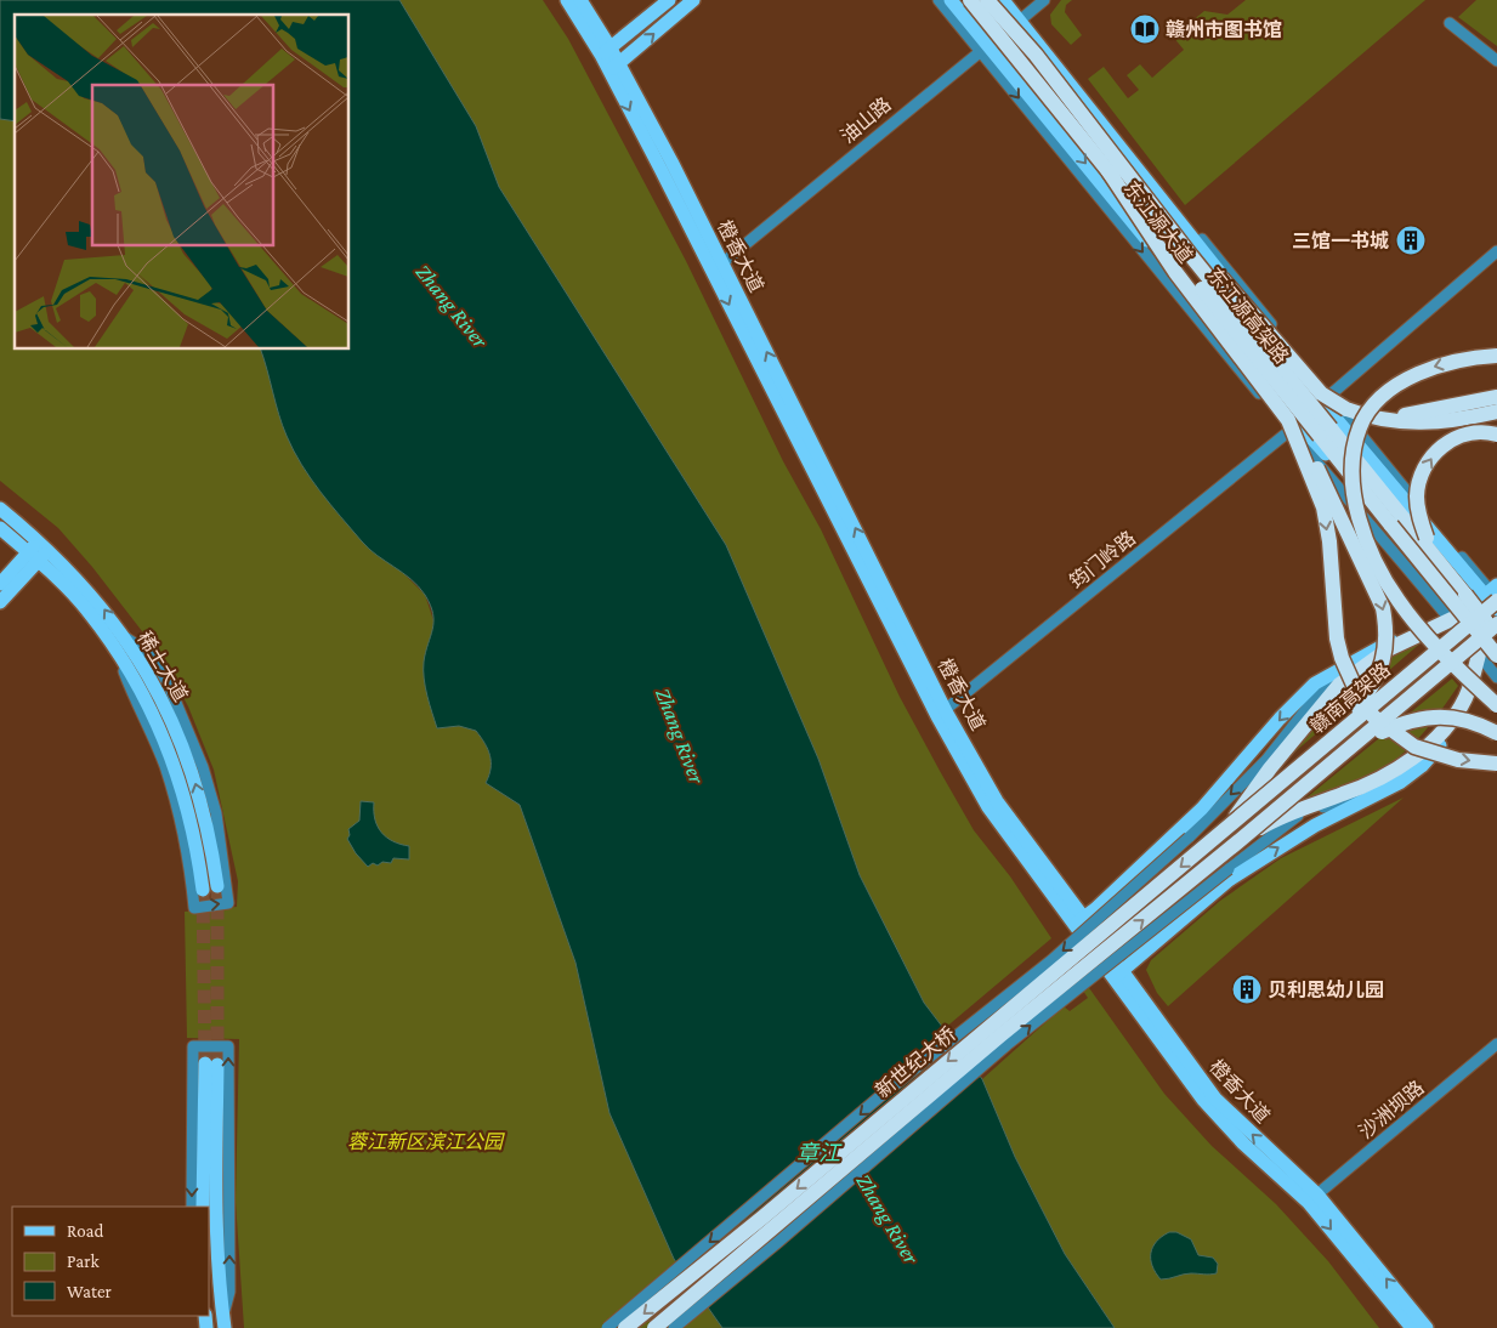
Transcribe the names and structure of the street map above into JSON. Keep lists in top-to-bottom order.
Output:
{
  "streets": {
    "highway": ["东江源高架路", "赣南高架路", "新世纪大桥"],
    "main road": ["东江源大道", "橙香大道", "稀土大道"],
    "street": ["油山路", "筠门岭路", "沙洲坝路"]
  },
  "crossings": [
    ["油山路", "东江源大道"],
    ["油山路", "橙香大道"],
    ["东江源大道", "赣南高架路"],
    ["橙香大道", "筠门岭路"],
    ["橙香大道", "沙洲坝路"],
    ["赣南高架路", "新世纪大桥"]
  ],
  "water": ["Zhang River", "章江"],
  "parks": ["蓉江新区滨江公园"],
  "places": {
    "library": ["赣州市图书馆"],
    "building": ["三馆一书城", "贝利思幼儿园"]
  },
  "legend": ["Road", "Park", "Water"]
}
